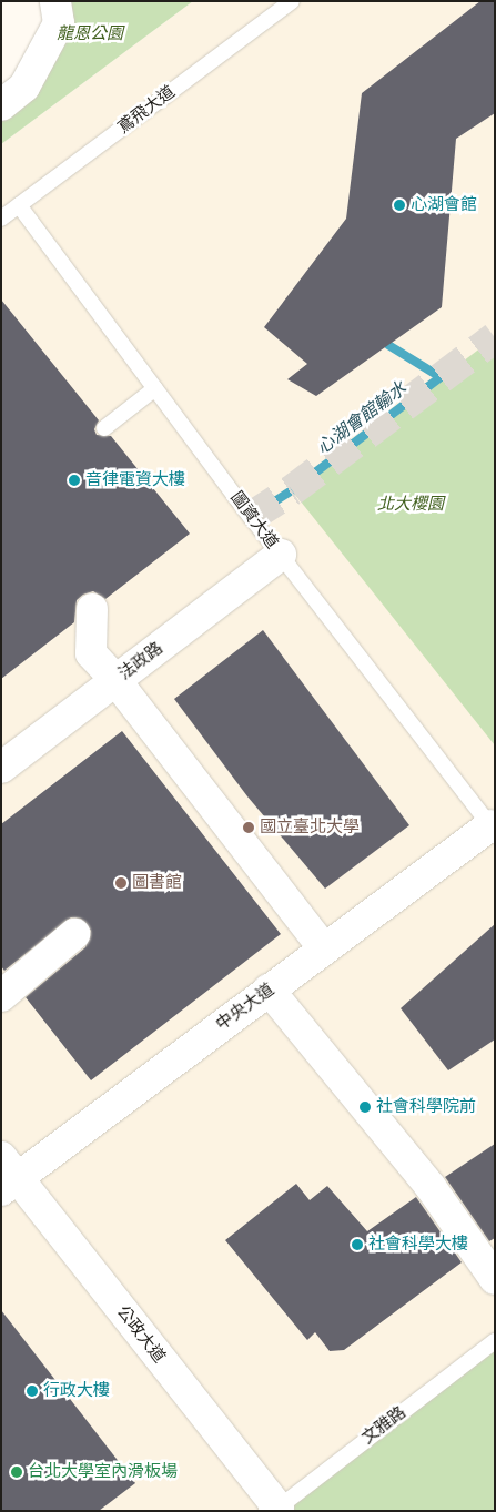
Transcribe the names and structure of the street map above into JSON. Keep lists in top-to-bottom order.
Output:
{
  "streets": {
    "street": ["法政路", "中央大道", "公政大道"],
    "lane": ["鳶飛大道", "圖資大道", "文雅路"]
  },
  "crossings": [
    ["鳶飛大道", "圖資大道"],
    ["圖資大道", "法政路"],
    ["圖資大道", "中央大道"],
    ["中央大道", "公政大道"],
    ["公政大道", "文雅路"]
  ],
  "water": ["心湖會館輸水"],
  "parks": ["龍恩公園", "北大櫻園"],
  "places": [
    "心湖會館",
    "音律電資大樓",
    "國立臺北大學",
    "圖書館",
    "社會科學院前",
    "社會科學大樓",
    "行政大樓",
    "台北大學室內滑板場"
  ]
}
